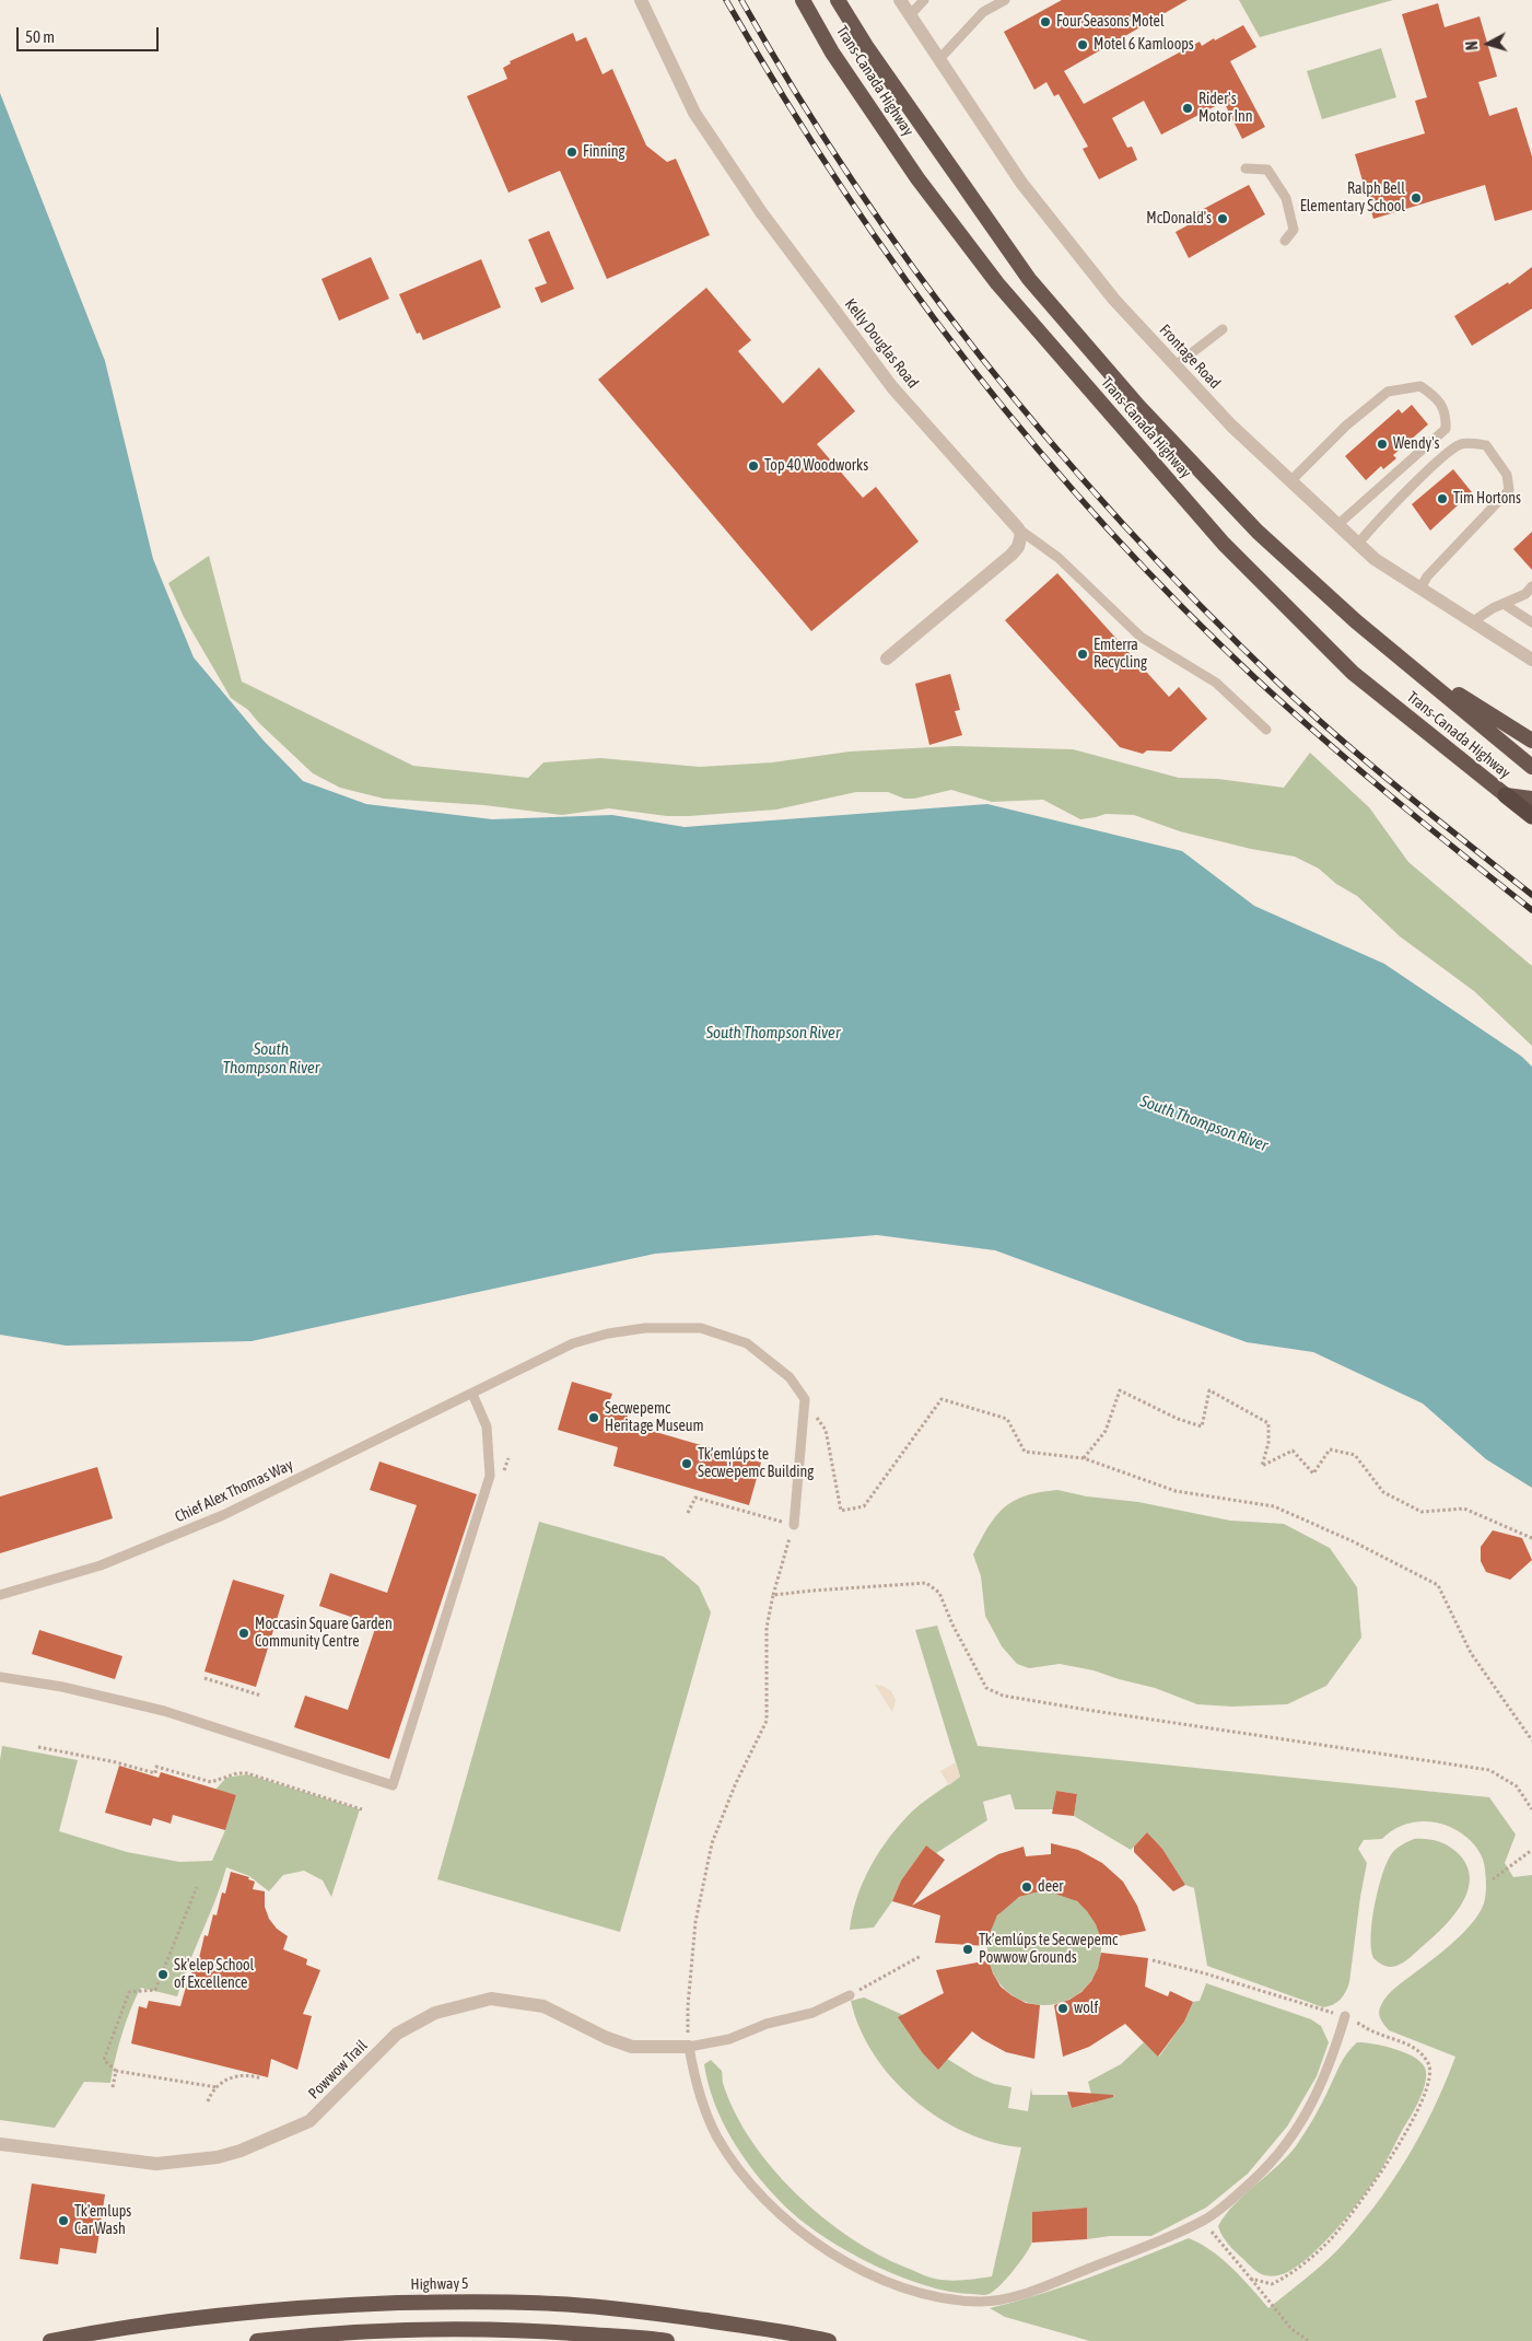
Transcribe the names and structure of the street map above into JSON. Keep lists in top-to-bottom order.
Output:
{
  "streets": {
    "highway": ["Trans-Canada Highway", "Highway 5"],
    "street": ["Kelly Douglas Road", "Frontage Road", "Powwow Trail"],
    "lane": ["Chief Alex Thomas Way"]
  },
  "water": ["South Thompson River"],
  "places": [
    "Four Seasons Motel",
    "Motel 6 Kamloops",
    "Rider's Motor Inn",
    "Finning",
    "Ralph Bell Elementary School",
    "McDonald's",
    "Wendy's",
    "Top 40 Woodworks",
    "Tim Hortons",
    "Emterra Recycling",
    "Secwepemc Heritage Museum",
    "Tk’emlúps te Secwe̓pemc Building",
    "Moccasin Square Garden Community Centre",
    "deer",
    "Tk’emlúps te Secwepemc Powwow Grounds",
    "Sk'elep School of Excellence",
    "wolf",
    "Tk'emlups Car Wash"
  ],
  "scale_bar": "50 m",
  "north": "left"
}
